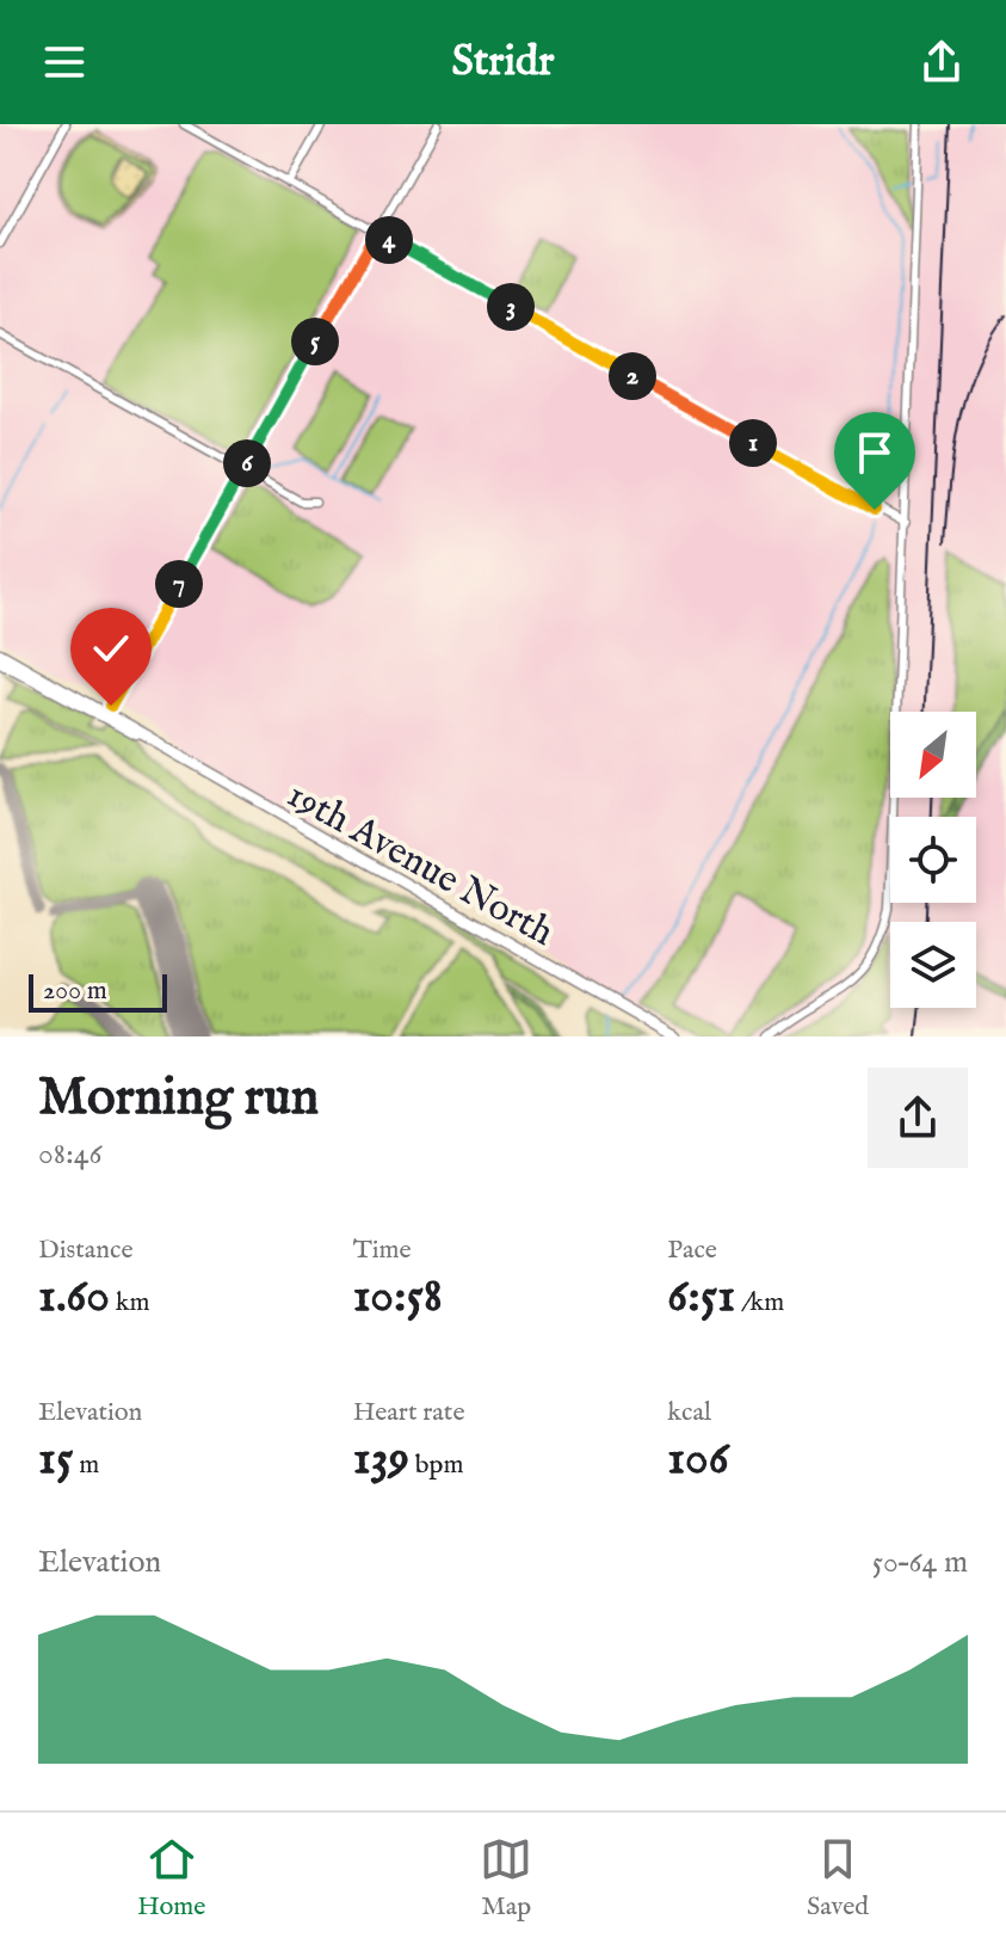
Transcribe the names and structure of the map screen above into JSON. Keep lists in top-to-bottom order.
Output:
{
  "streets": {
    "main road": ["19th Avenue North"]
  },
  "scale_bar": "200 m",
  "north": "bottom left",
  "page": {
    "header": "Stridr",
    "pins": [
      "4",
      "3",
      "5",
      "2",
      "1",
      "6",
      "7"
    ],
    "scale": "200 m",
    "heading": ["Morning run", "08:46"],
    "stats": [
      ["Distance", "1.60 km"],
      ["Time", "10:58"],
      ["Pace", "6:51 /km"],
      ["Elevation", "15 m"],
      ["Heart rate", "139 bpm"],
      ["kcal", "106"]
    ],
    "chart": ["Elevation", "50–64 m"],
    "tabs": ["Home", "Map", "Saved"]
  }
}
